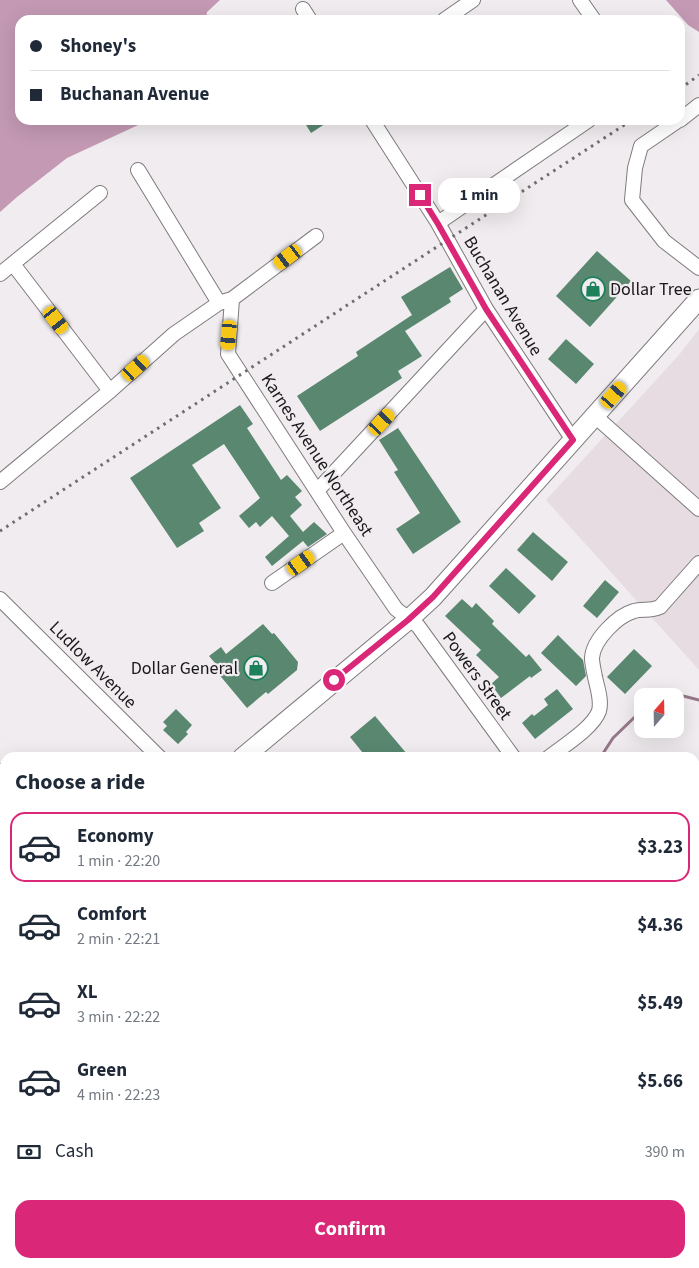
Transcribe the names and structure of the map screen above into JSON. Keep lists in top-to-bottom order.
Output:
{
  "streets": {
    "street": [
      "Buchanan Avenue",
      "Karnes Avenue Northeast",
      "Ludlow Avenue",
      "Powers Street"
    ]
  },
  "crossings": [
    ["Karnes Avenue Northeast", "Powers Street"]
  ],
  "places": {
    "shop": ["Dollar Tree", "Dollar General"]
  },
  "north": "top",
  "page": {
    "banner": ["Shoney's", "Buchanan Avenue"],
    "bubble": "1 min",
    "heading": "Choose a ride",
    "list": [
      {
        "name": "Economy",
        "note": "1 min · 22:20",
        "value": "$3.23"
      },
      {
        "name": "Comfort",
        "note": "2 min · 22:21",
        "value": "$4.36"
      },
      {
        "name": "XL",
        "note": "3 min · 22:22",
        "value": "$5.49"
      },
      {
        "name": "Green",
        "note": "4 min · 22:23",
        "value": "$5.66"
      }
    ],
    "pay": ["Cash", "390 m"],
    "buttons": "Confirm"
  }
}
